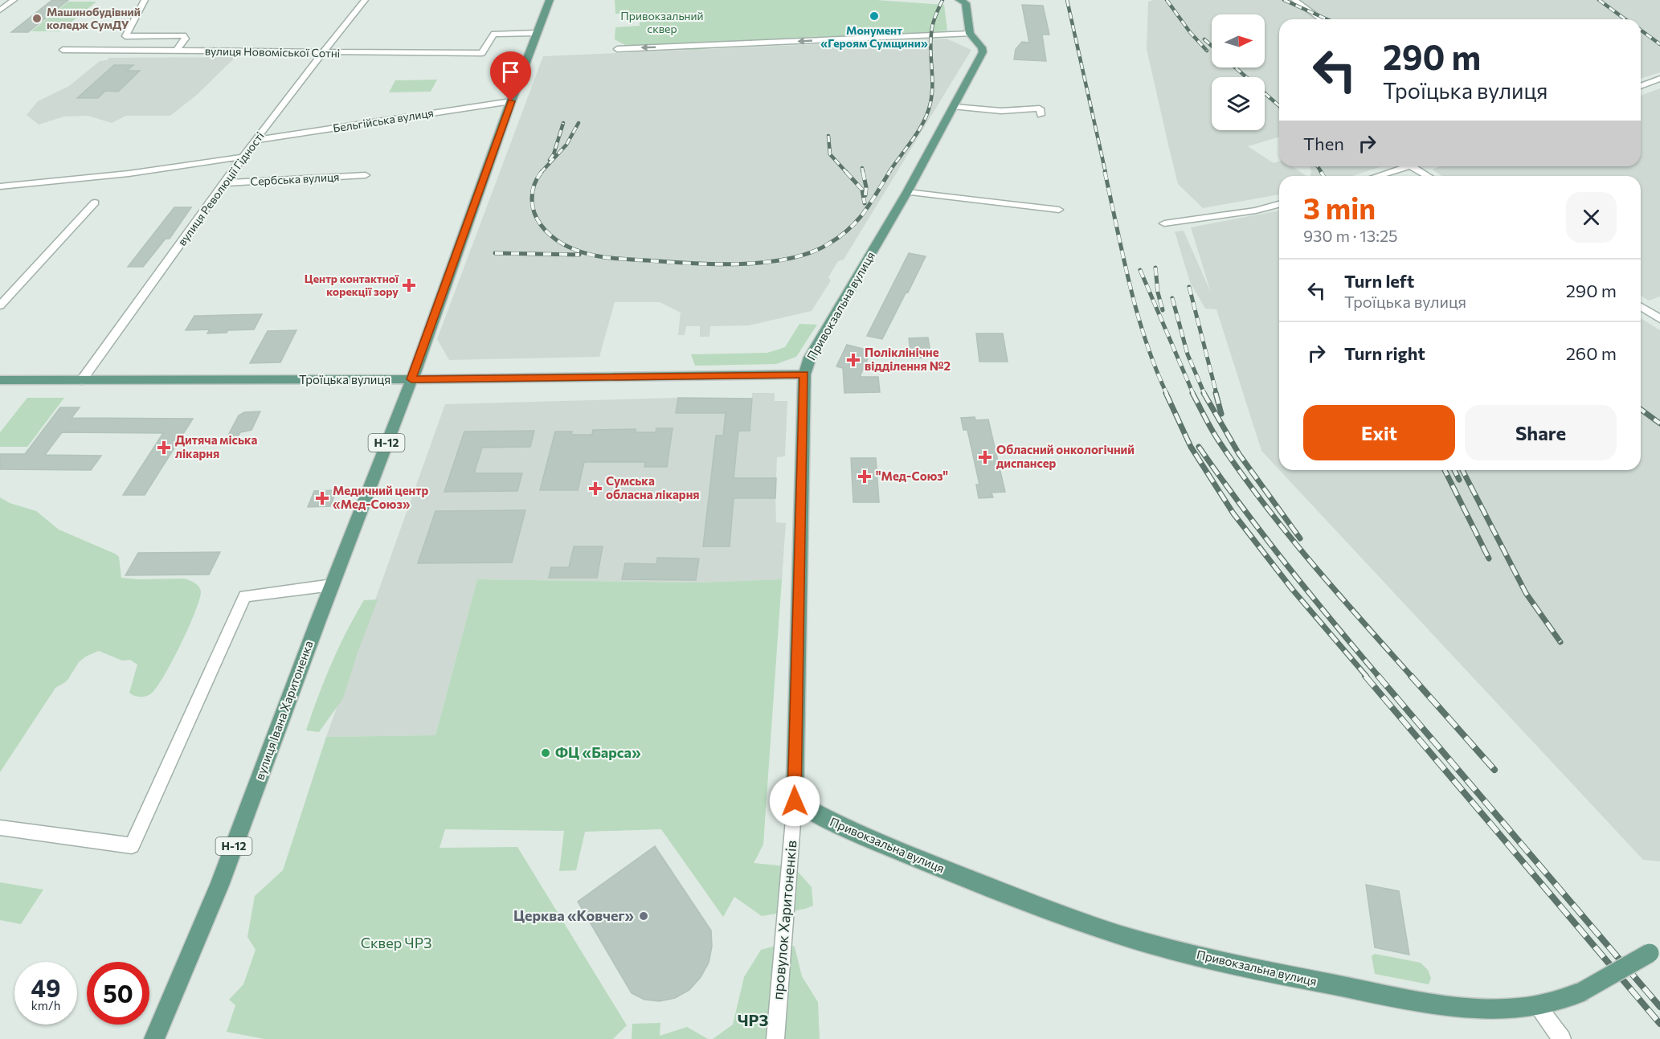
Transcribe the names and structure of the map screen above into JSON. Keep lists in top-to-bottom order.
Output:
{
  "streets": {
    "main road": [
      "Привокзальна вулиця",
      "Троїцька вулиця",
      "Н-12",
      "вулиця Івана Харитоненка"
    ],
    "street": [
      "вулиця Новоміської Сотні",
      "Бельгійська вулиця",
      "Сербська вулиця",
      "вулиця Революції Гідності",
      "провулок Харитоненків"
    ]
  },
  "crossings": [
    ["вулиця Новоміської Сотні", "вулиця Революції Гідності"],
    ["вулиця Новоміської Сотні", "вулиця Івана Харитоненка"],
    ["Бельгійська вулиця", "вулиця Революції Гідності"],
    ["Бельгійська вулиця", "вулиця Івана Харитоненка"],
    ["Сербська вулиця", "вулиця Революції Гідності"],
    ["вулиця Революції Гідності", "Троїцька вулиця"],
    ["Привокзальна вулиця", "Троїцька вулиця"],
    ["Привокзальна вулиця", "провулок Харитоненків"],
    ["Троїцька вулиця", "вулиця Івана Харитоненка"]
  ],
  "districts": ["ЧРЗ"],
  "parks": ["Привокзальний сквер", "Сквер ЧРЗ"],
  "places": {
    "other": [
      "Монумент «Героям Сумщини»",
      "Машинобудівний коледж СумДУ",
      "ФЦ «Барса»",
      "Церква «Ковчег»"
    ],
    "health": [
      "Центр контактної корекції зору",
      "Поліклінічне відділення №2",
      "Дитяча міська лікарня",
      "Обласний онкологічний диспансер",
      "\"Мед-Союз\"",
      "Сумська обласна лікарня",
      "Медичний центр «Мед-Союз»"
    ]
  },
  "north": "right",
  "page": {
    "turn": ["290 m", "Троїцька вулиця"],
    "then": "Then",
    "heading": ["3 min", "930 m · 13:25"],
    "list": [
      {
        "name": "Turn left",
        "note": "Троїцька вулиця",
        "value": "290 m"
      },
      {
        "name": "Turn right",
        "value": "260 m"
      }
    ],
    "buttons": ["Exit", "Share"],
    "speed": "49 km/h",
    "limit": "50"
  }
}
